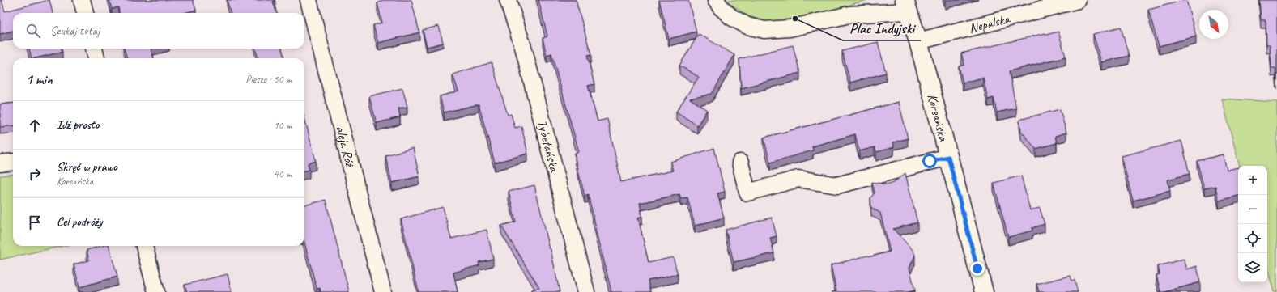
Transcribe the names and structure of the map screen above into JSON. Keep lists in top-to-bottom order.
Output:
{
  "streets": {
    "street": [
      "Nepalska",
      "Koreańska",
      "aleja Róż",
      "Tybetańska"
    ]
  },
  "crossings": [
    ["Nepalska", "Koreańska"]
  ],
  "places": ["Plac Indyjski"],
  "north": "bottom right",
  "page": {
    "search": "Szukaj tutaj",
    "heading": ["1 min", "Pieszo · 50 m"],
    "list": [
      ["Idź prosto", "10 m"],
      ["Skręć w prawo", "Koreańska", "40 m"],
      "Cel podróży"
    ],
    "map_buttons": ["+", "−"]
  }
}
